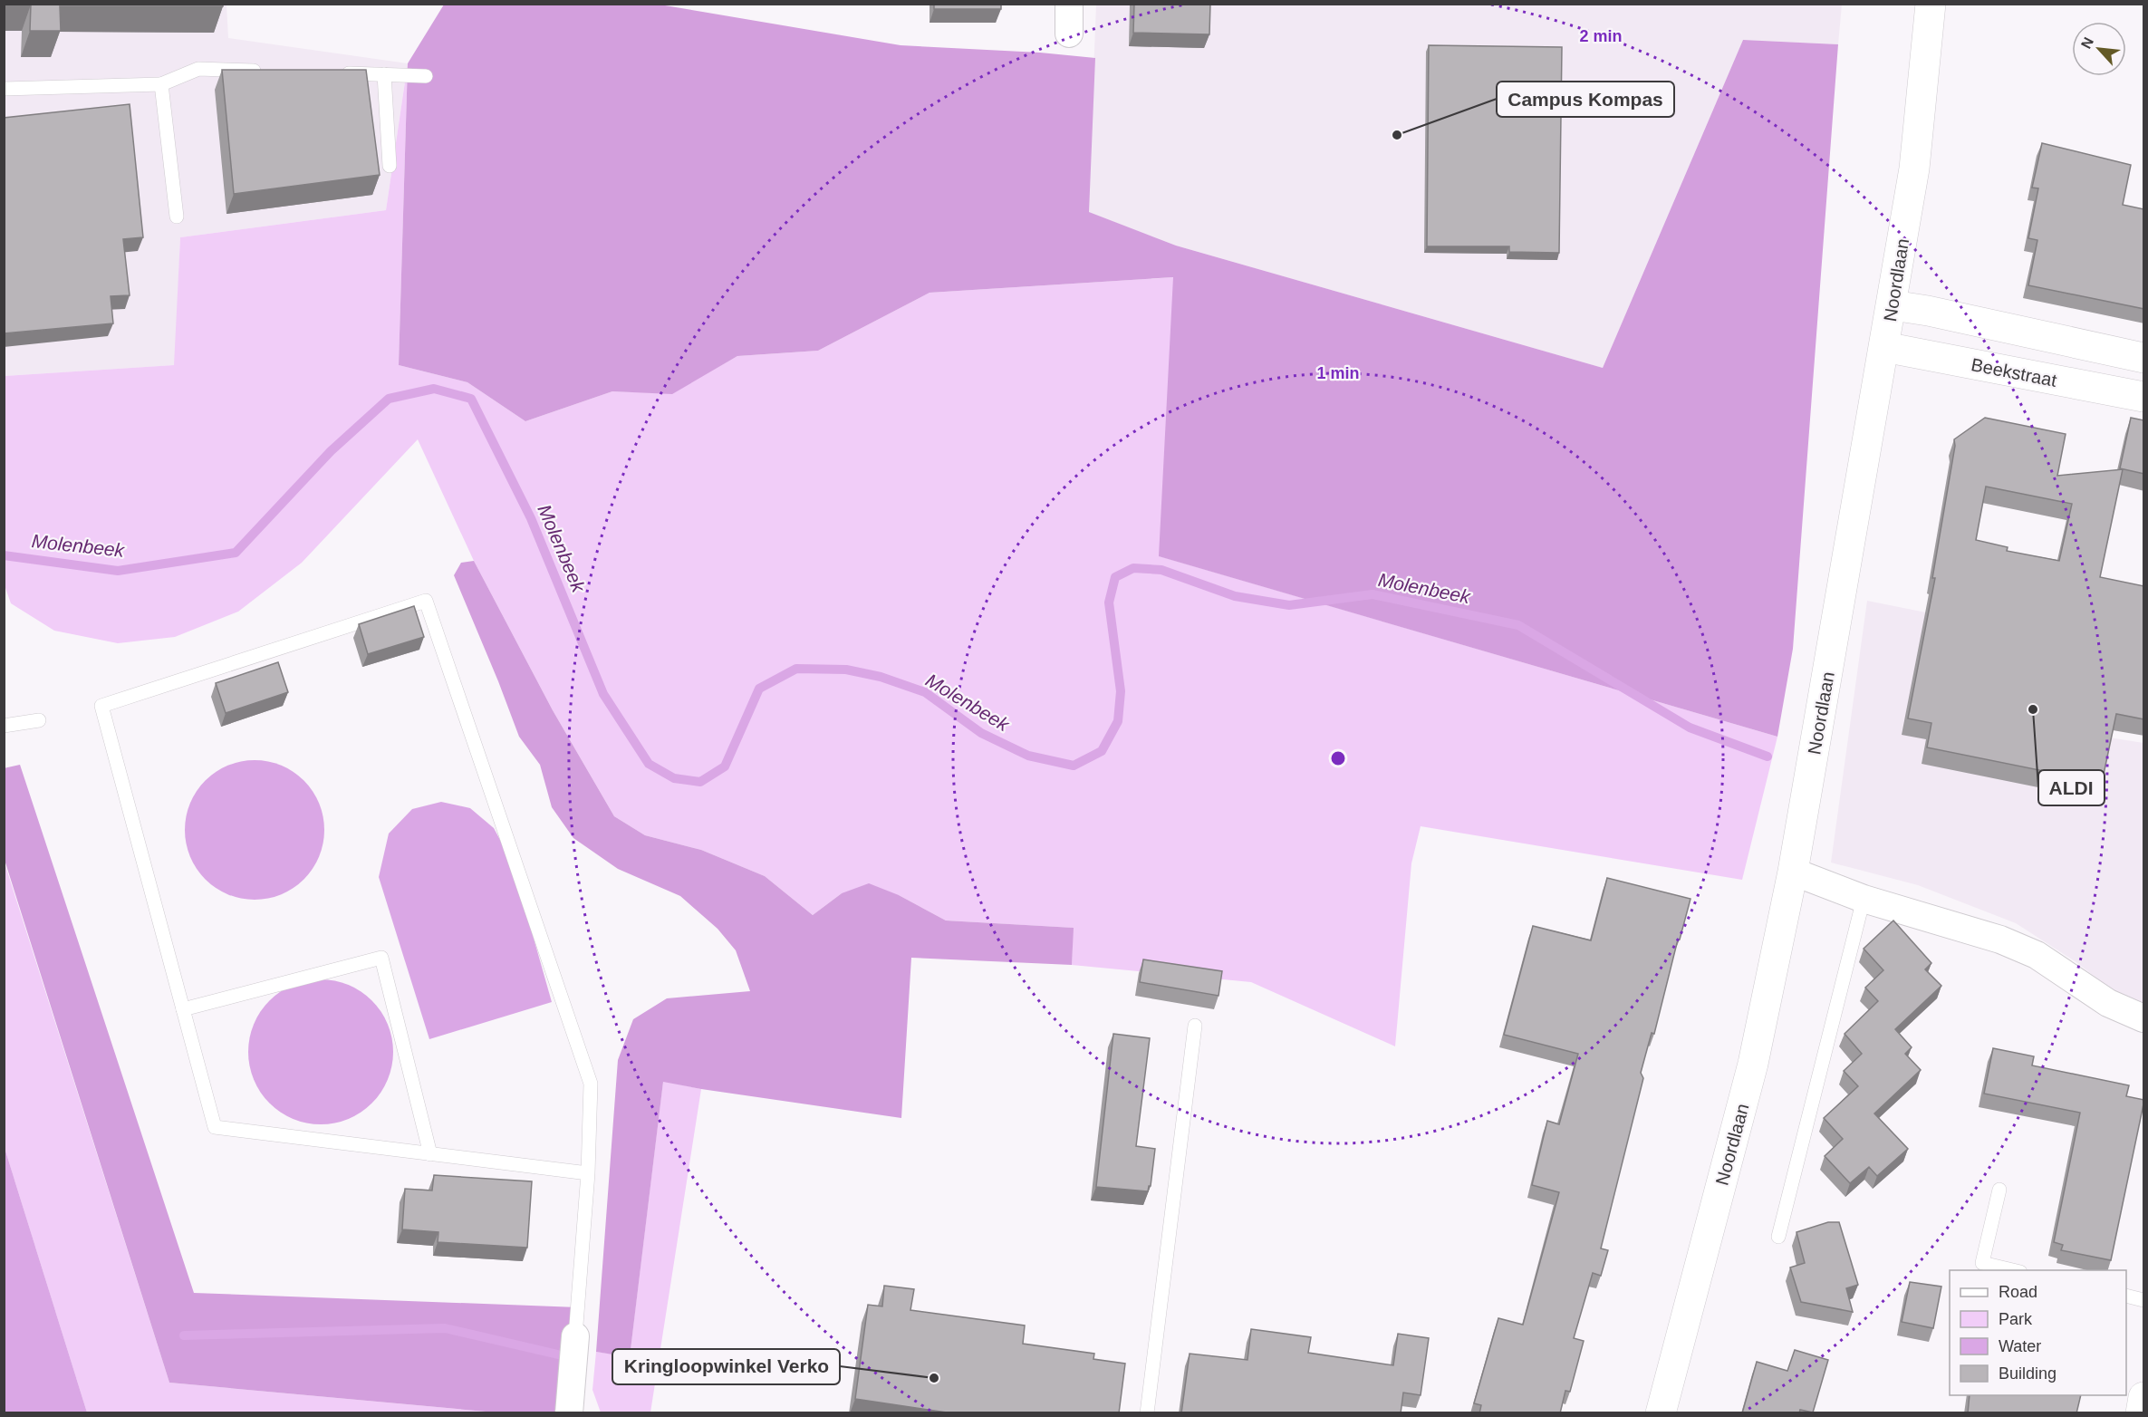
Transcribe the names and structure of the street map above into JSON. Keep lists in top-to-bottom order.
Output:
{
  "streets": {
    "street": ["Noordlaan", "Beekstraat"]
  },
  "crossings": [
    ["Noordlaan", "Beekstraat"]
  ],
  "water": ["Molenbeek"],
  "places": ["Campus Kompas", "ALDI", "Kringloopwinkel Verko"],
  "legend": [
    "Road",
    "Park",
    "Water",
    "Building"
  ],
  "north": "top left",
  "rings": ["2 min", "1 min"]
}
